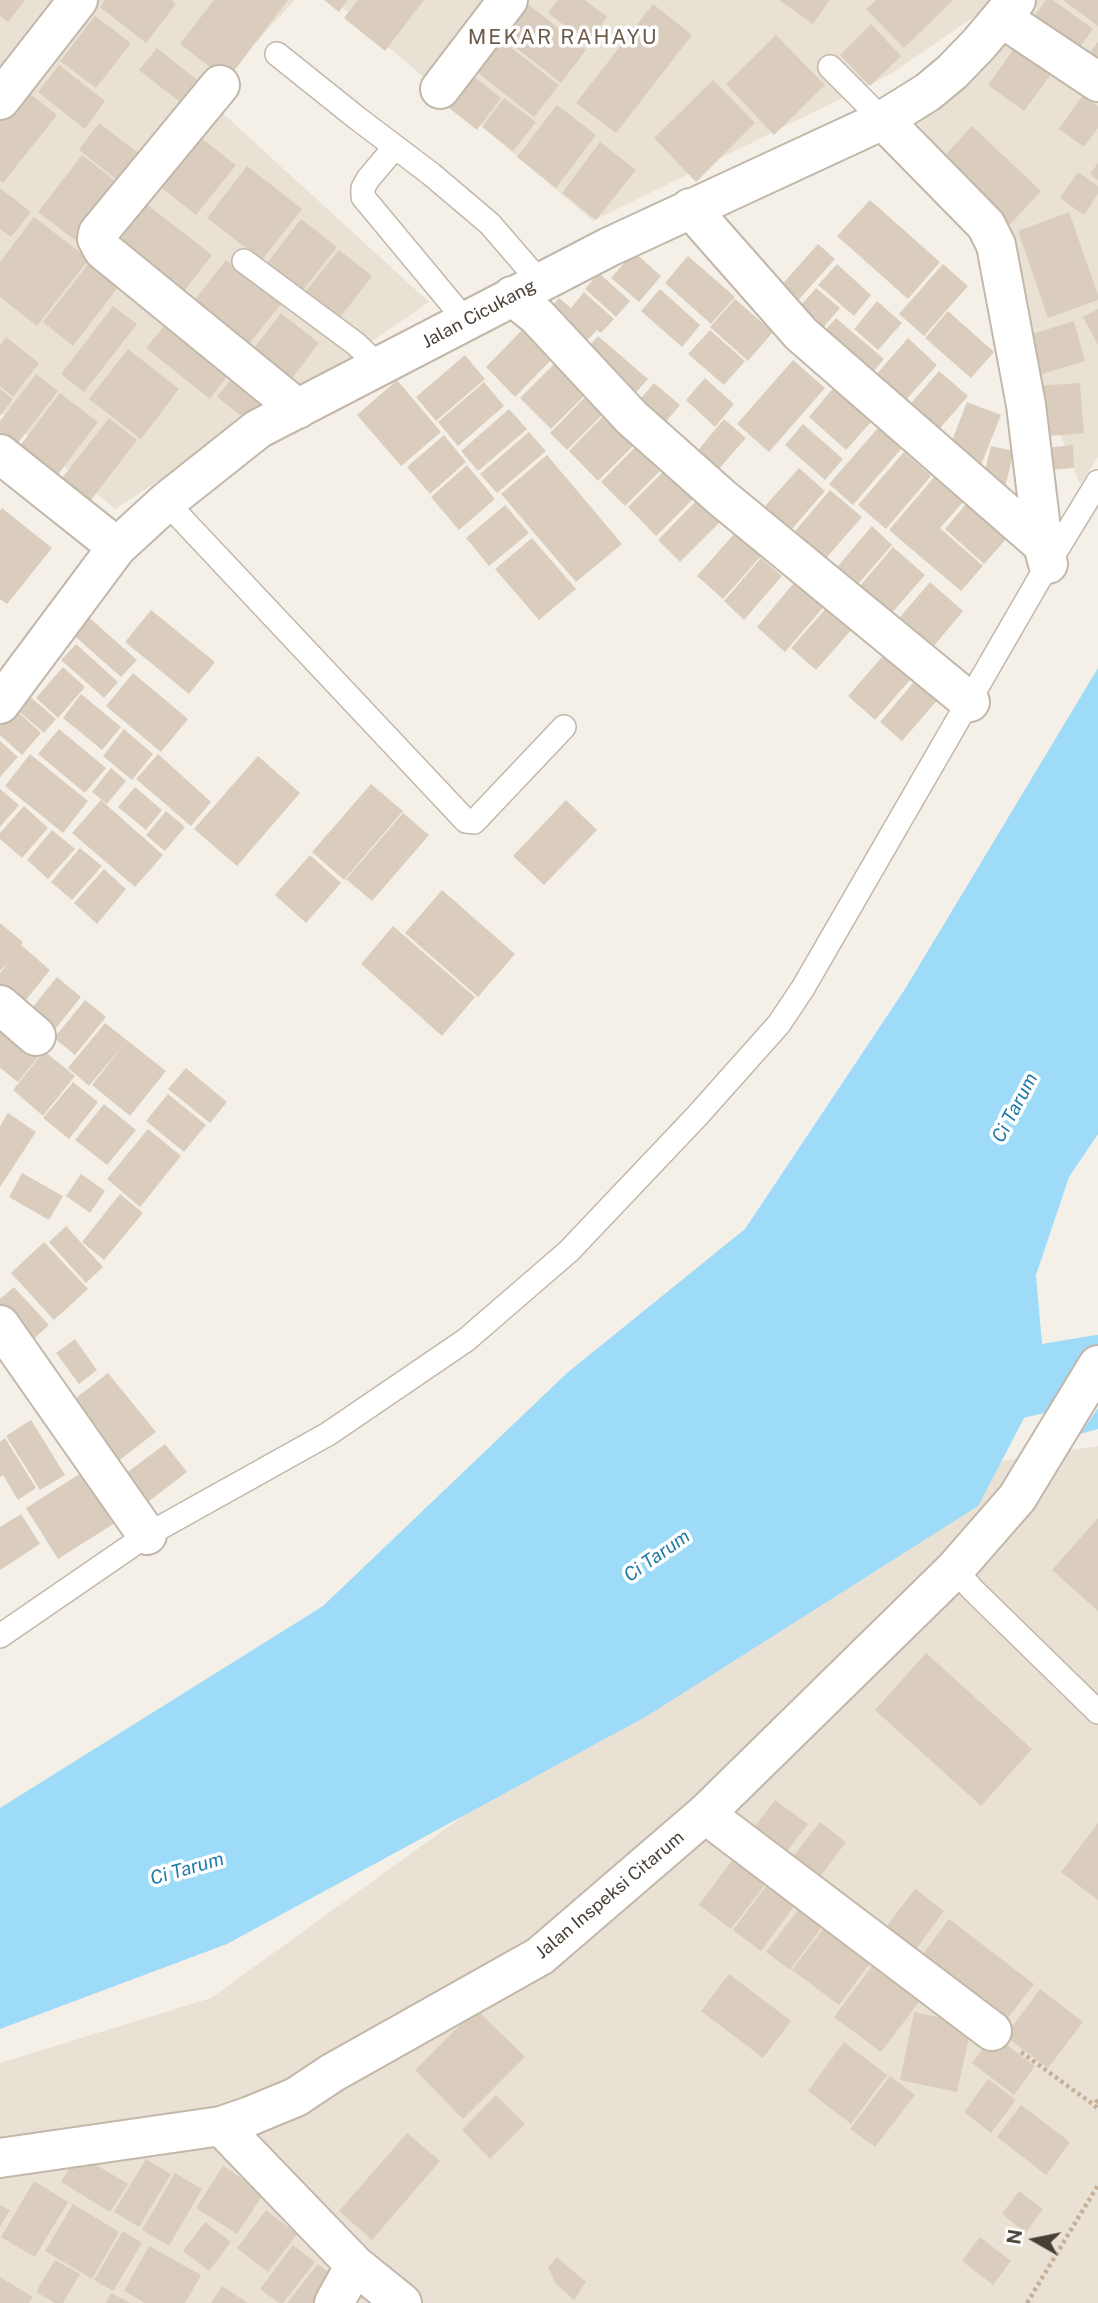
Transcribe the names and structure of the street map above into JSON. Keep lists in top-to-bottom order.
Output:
{
  "streets": {
    "street": ["Jalan Cicukang", "Jalan Inspeksi Citarum"]
  },
  "districts": ["MEKAR RAHAYU"],
  "water": ["Ci Tarum"],
  "north": "left"
}
